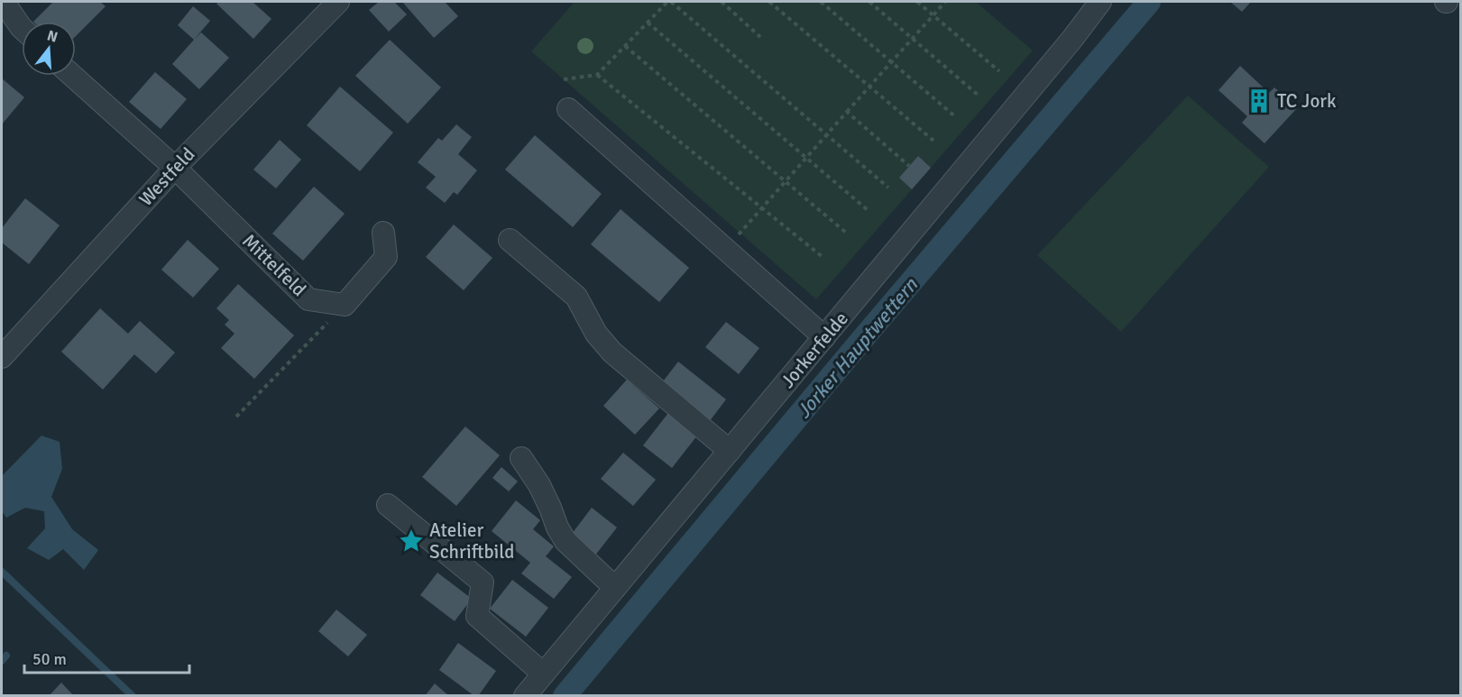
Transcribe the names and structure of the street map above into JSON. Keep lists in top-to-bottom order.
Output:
{
  "streets": {
    "street": ["Westfeld", "Mittelfeld", "Jorkerfelde"]
  },
  "crossings": [
    ["Westfeld", "Mittelfeld"]
  ],
  "water": ["Jorker Hauptwettern"],
  "places": {
    "building": ["TC Jork"],
    "place": ["Atelier Schriftbild"]
  },
  "scale_bar": "50 m",
  "north": "top"
}
